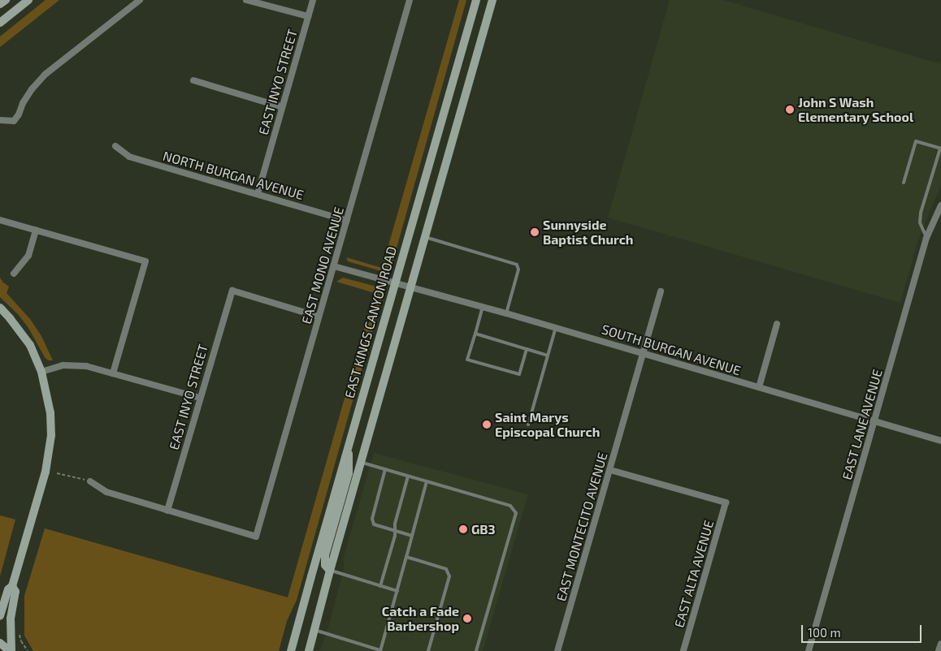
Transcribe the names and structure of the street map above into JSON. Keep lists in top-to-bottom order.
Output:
{
  "streets": {
    "main road": ["EAST KINGS CANYON ROAD"],
    "street": [
      "EAST INYO STREET",
      "NORTH BURGAN AVENUE",
      "EAST MONO AVENUE",
      "SOUTH BURGAN AVENUE",
      "EAST LANE AVENUE",
      "EAST MONTECITO AVENUE",
      "EAST ALTA AVENUE"
    ]
  },
  "crossings": [
    ["EAST INYO STREET", "NORTH BURGAN AVENUE"],
    ["EAST INYO STREET", "EAST MONO AVENUE"],
    ["NORTH BURGAN AVENUE", "EAST MONO AVENUE"],
    ["EAST KINGS CANYON ROAD", "SOUTH BURGAN AVENUE"],
    ["SOUTH BURGAN AVENUE", "EAST LANE AVENUE"],
    ["SOUTH BURGAN AVENUE", "EAST MONTECITO AVENUE"],
    ["EAST MONTECITO AVENUE", "EAST ALTA AVENUE"]
  ],
  "places": [
    "John S Wash Elementary School",
    "Sunnyside Baptist Church",
    "Saint Marys Episcopal Church",
    "GB3",
    "Catch a Fade Barbershop"
  ],
  "scale_bar": "100 m"
}
